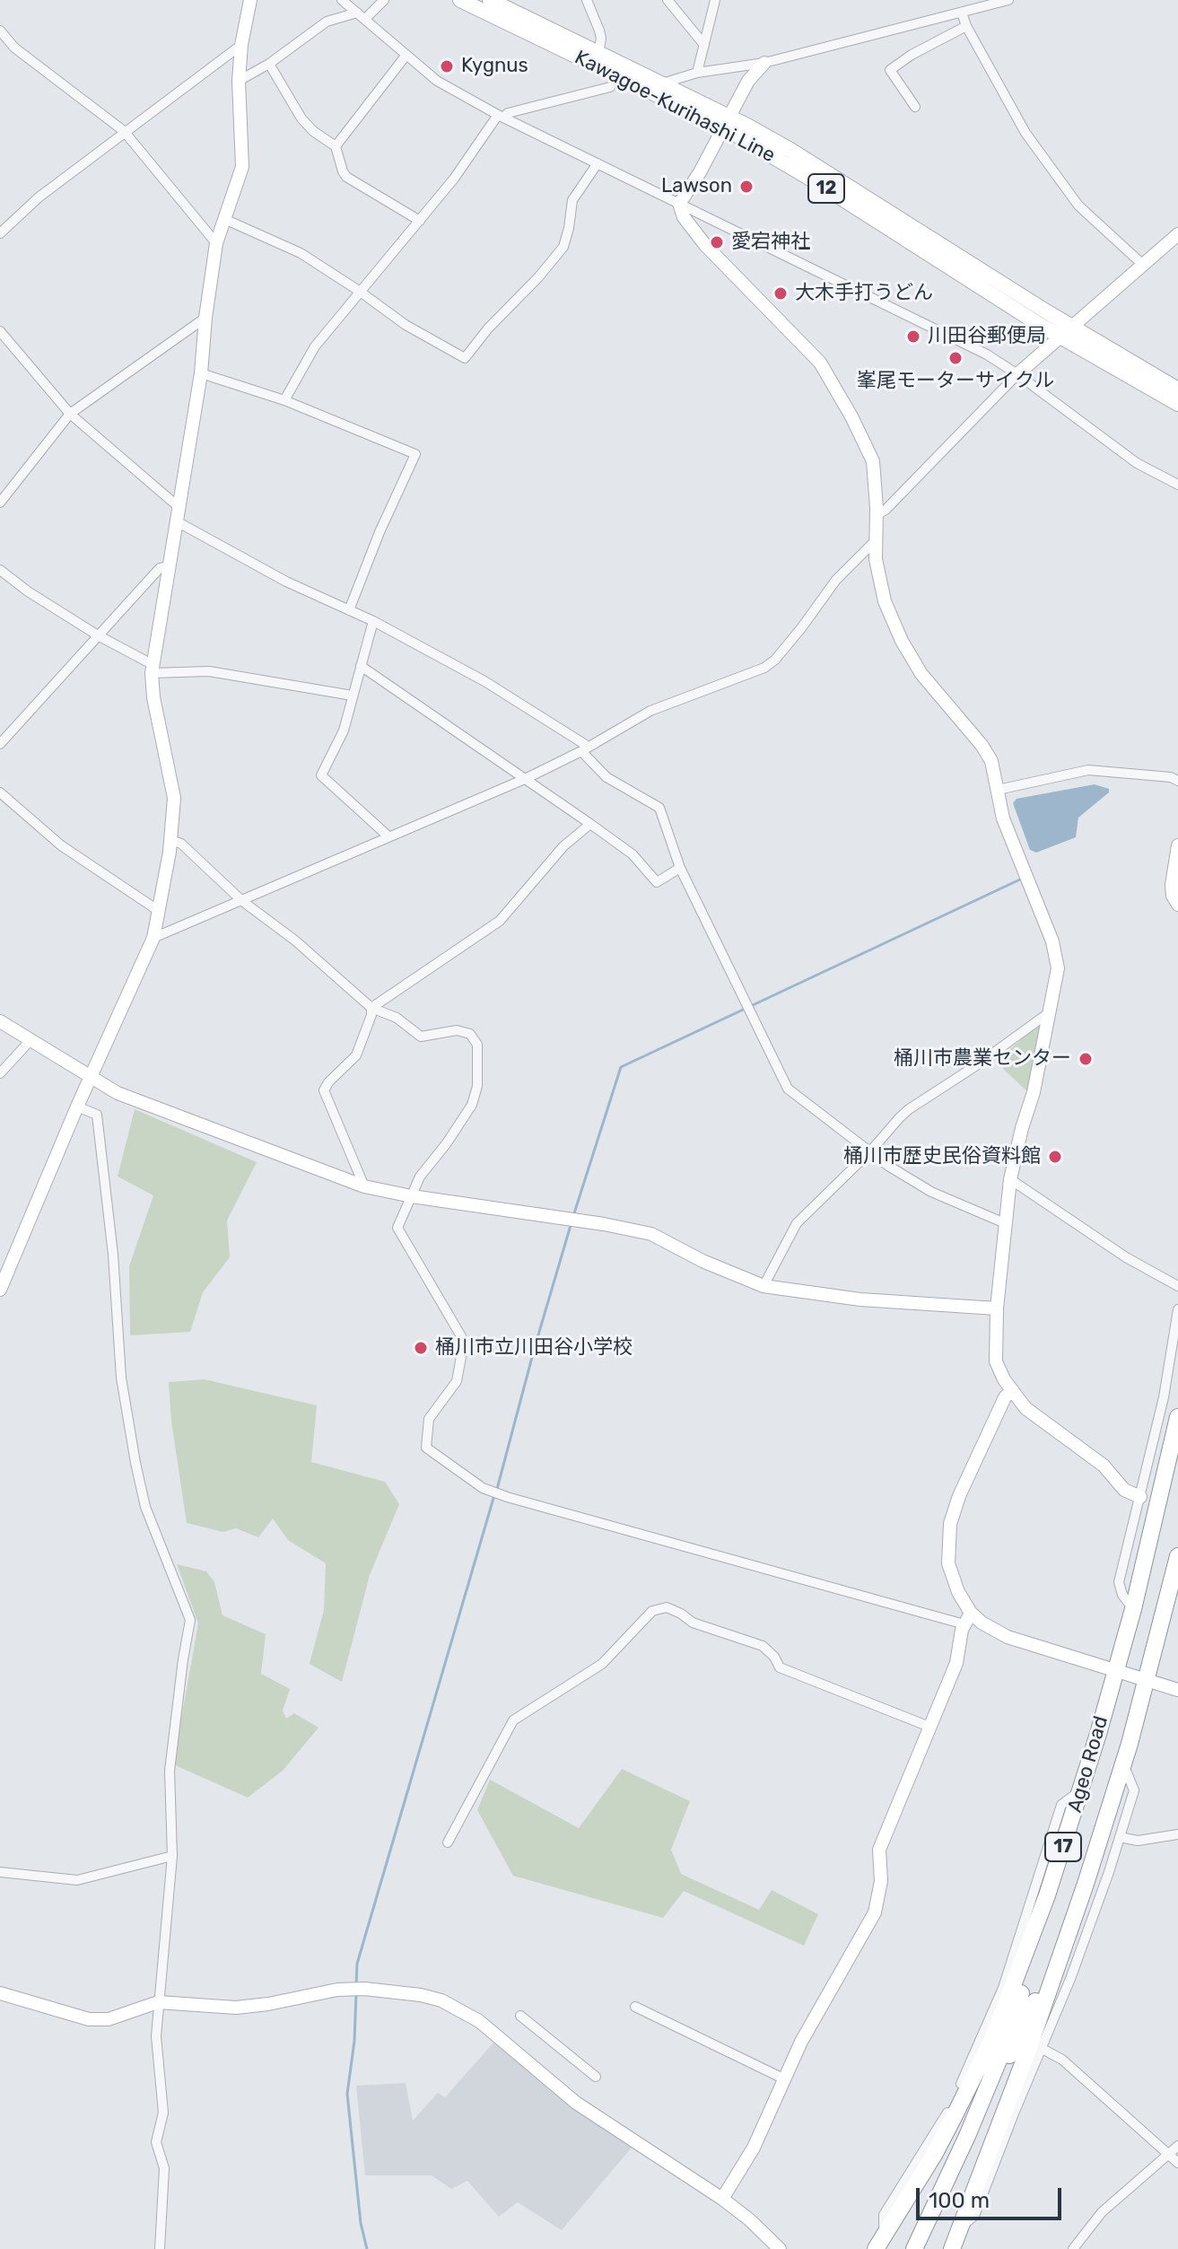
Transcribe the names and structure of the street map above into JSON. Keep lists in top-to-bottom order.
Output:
{
  "streets": {
    "highway": ["Ageo Road", "17"],
    "main road": ["Kawagoe-Kurihashi Line", "12"]
  },
  "places": [
    "Kygnus",
    "Lawson",
    "愛宕神社",
    "大木手打うどん",
    "川田谷郵便局",
    "峯尾モーターサイクル",
    "桶川市農業センター",
    "桶川市歴史民俗資料館",
    "桶川市立川田谷小学校"
  ],
  "scale_bar": "100 m"
}
